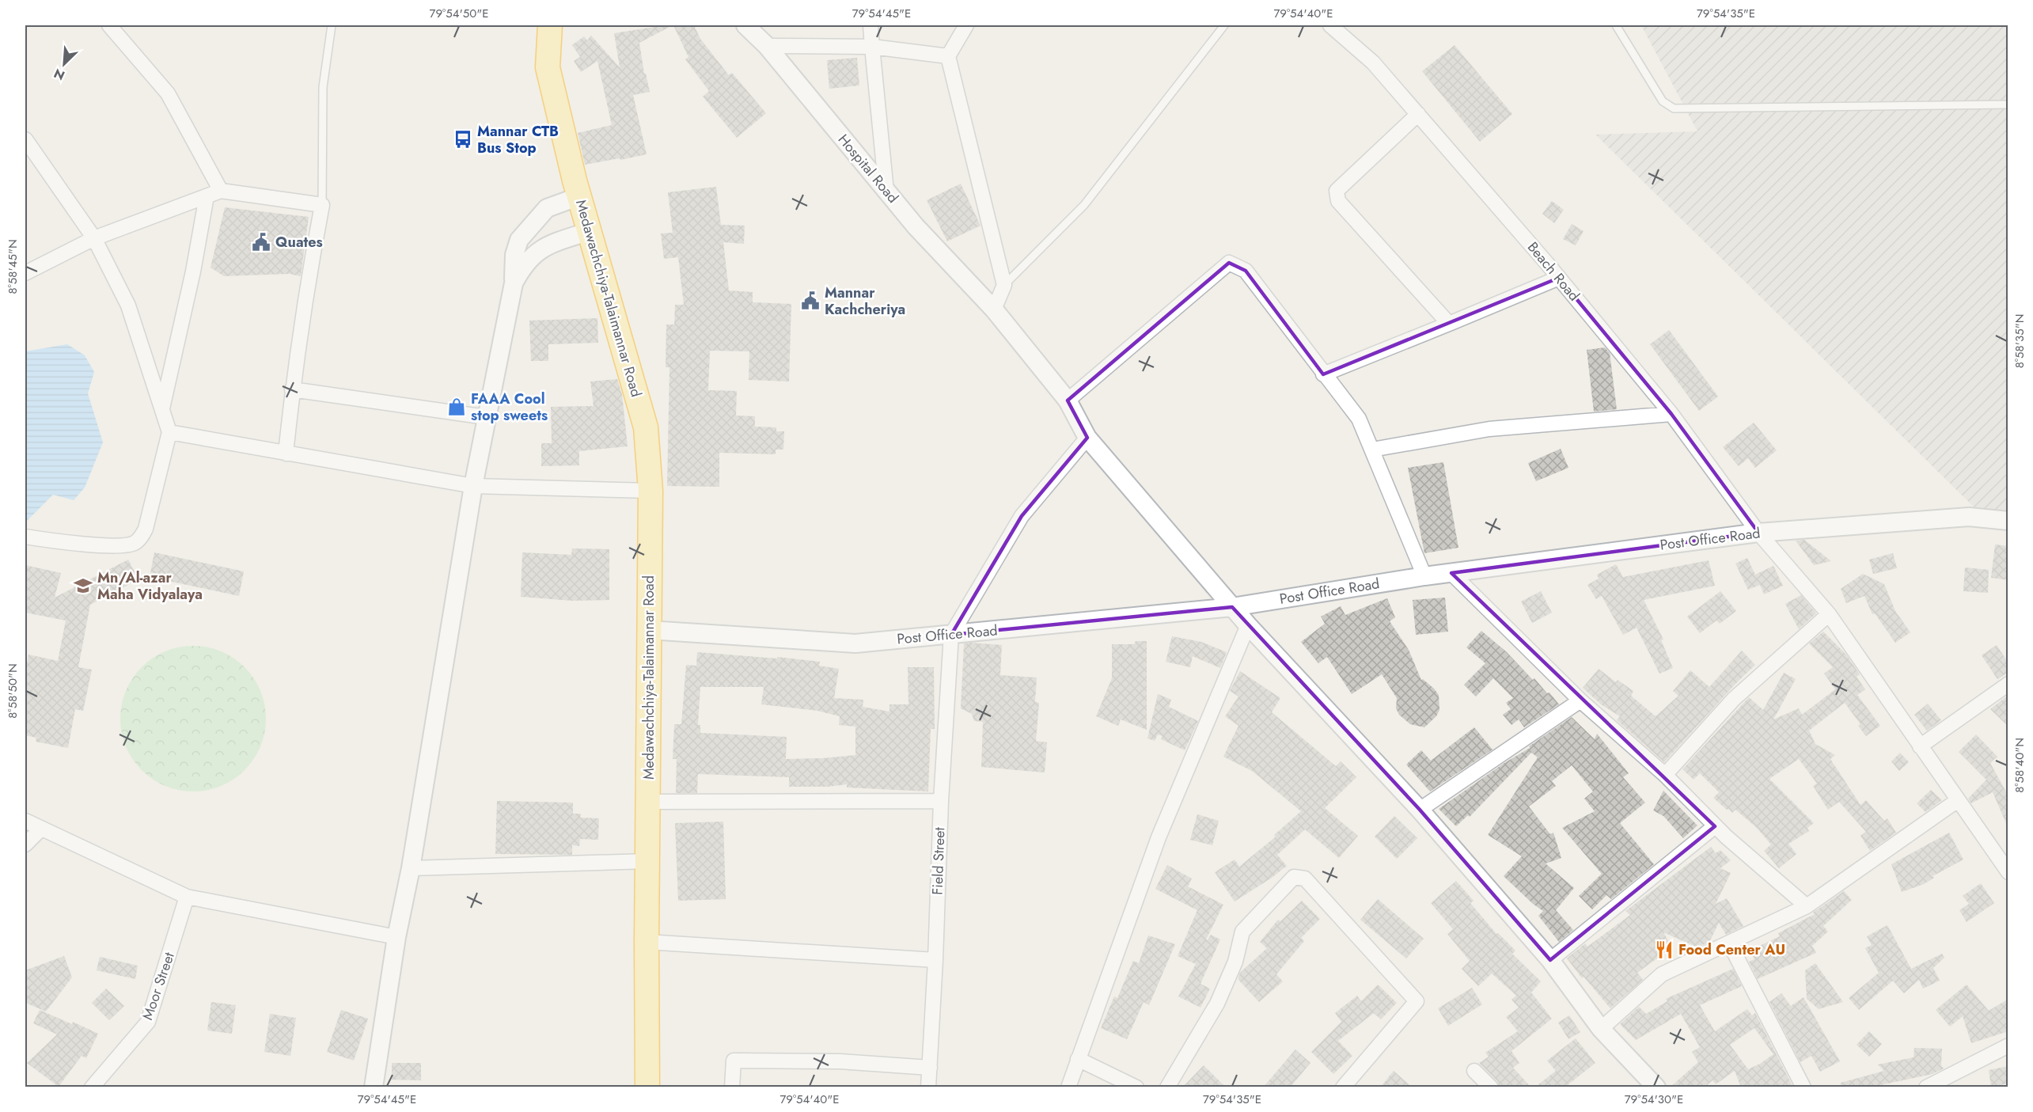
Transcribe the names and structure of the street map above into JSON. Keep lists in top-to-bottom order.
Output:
{
  "streets": {
    "highway": ["Medawachchiya-Talaimannar Road"],
    "street": [
      "Hospital Road",
      "Beach Road",
      "Post Office Road",
      "Field Street",
      "Moor Street"
    ]
  },
  "crossings": [
    ["Hospital Road", "Post Office Road"],
    ["Beach Road", "Post Office Road"],
    ["Medawachchiya-Talaimannar Road", "Post Office Road"],
    ["Post Office Road", "Field Street"]
  ],
  "places": {
    "bus stop": ["Mannar CTB Bus Stop"],
    "public building": ["Quates", "Mannar Kachcheriya"],
    "shop": ["FAAA Cool stop sweets"],
    "school or university": ["Mn/Al-azar Maha Vidyalaya"],
    "restaurant": ["Food Center AU"]
  },
  "north": "bottom left",
  "coordinates": [
    "79°54'50\"E",
    "79°54'45\"E",
    "79°54'40\"E",
    "79°54'35\"E",
    "8°58'45\"N",
    "8°58'35\"N",
    "8°58'50\"N",
    "8°58'40\"N",
    "79°54'30\"E"
  ]
}
